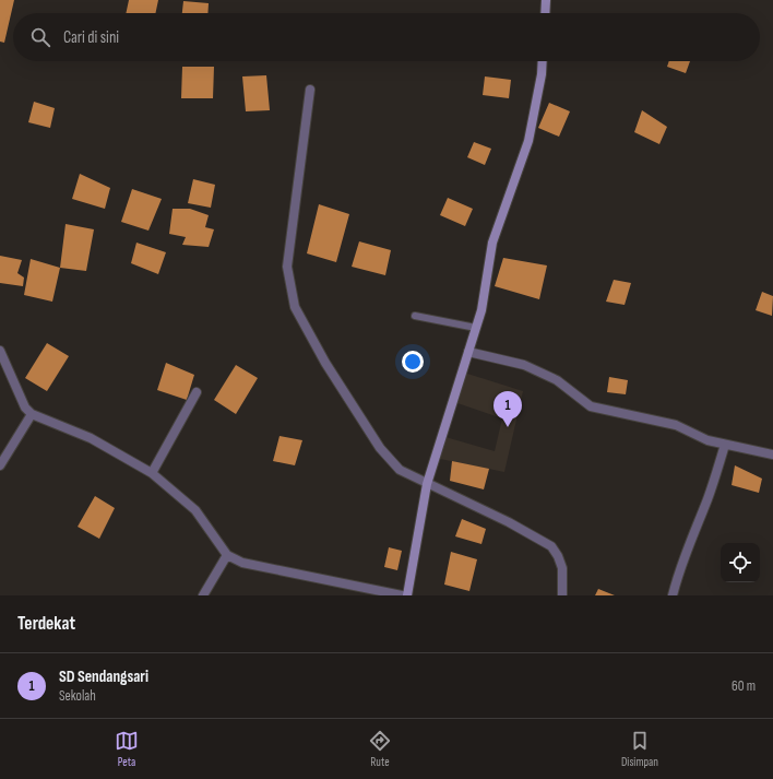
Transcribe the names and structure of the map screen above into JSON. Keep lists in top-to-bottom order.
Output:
{
  "page": {
    "search": "Cari di sini",
    "pins": "1",
    "heading": "Terdekat",
    "list": [
      {
        "mark": "1",
        "name": "SD Sendangsari",
        "note": "Sekolah",
        "value": "60 m"
      }
    ],
    "nav": ["Peta", "Rute", "Disimpan"]
  }
}
